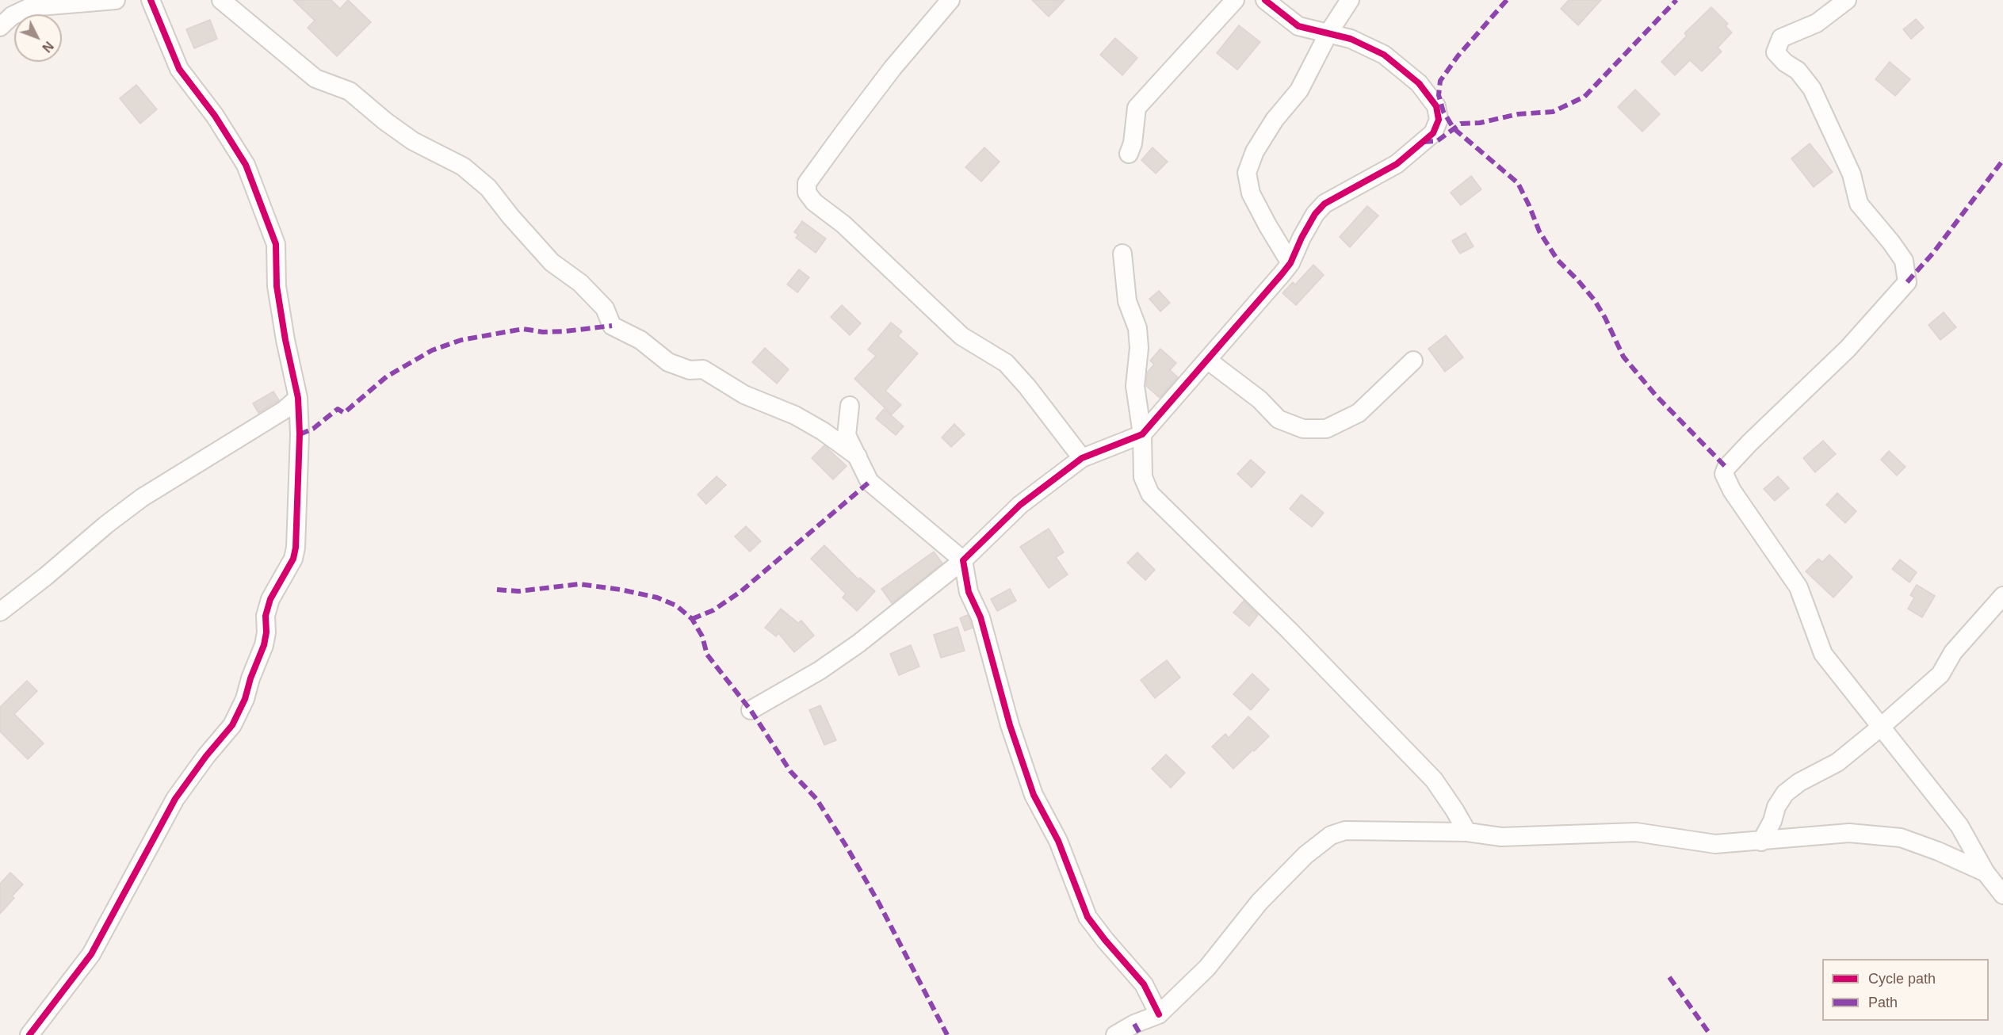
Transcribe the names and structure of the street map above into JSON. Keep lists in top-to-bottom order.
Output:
{
  "legend": ["Cycle path", "Path"],
  "north": "bottom right"
}
